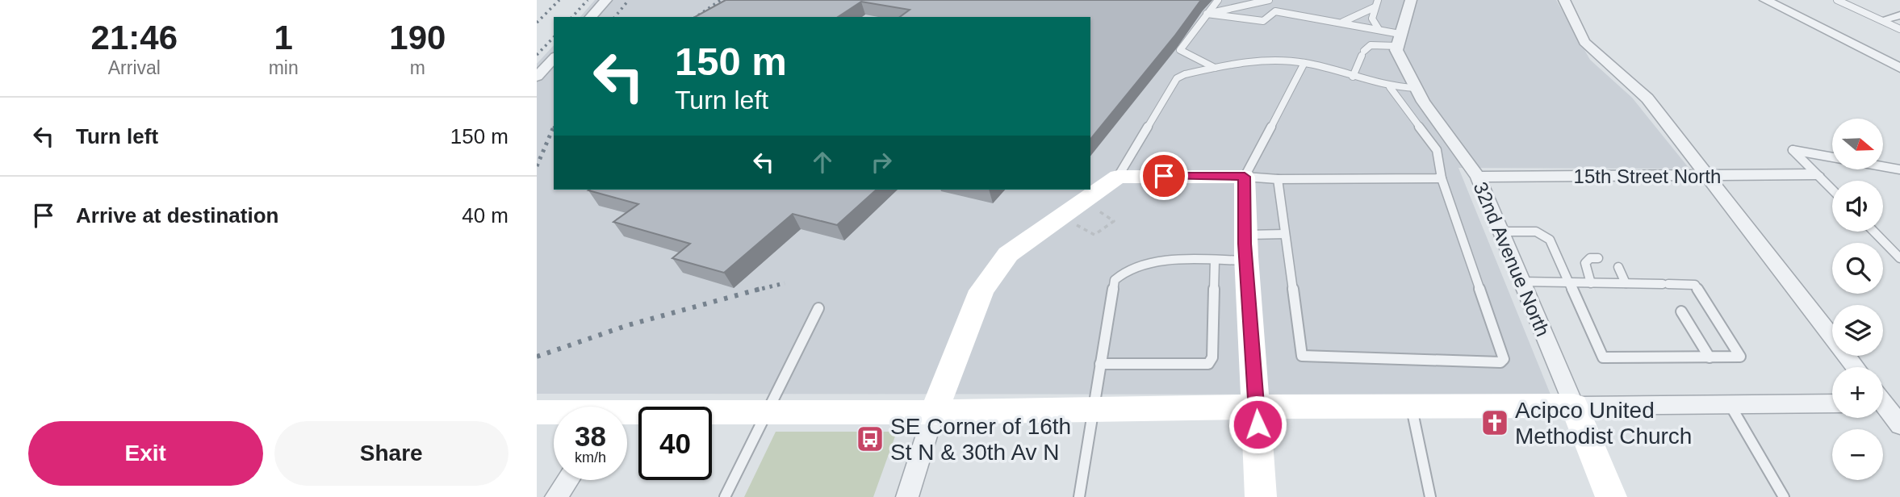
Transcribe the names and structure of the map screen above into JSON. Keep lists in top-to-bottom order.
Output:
{
  "streets": {
    "street": ["15th Street North", "32nd Avenue North"]
  },
  "crossings": [
    ["15th Street North", "32nd Avenue North"]
  ],
  "places": {
    "church": ["Acipco United Methodist Church"],
    "bus stop": ["SE Corner of 16th St N & 30th Av N"]
  },
  "north": "right",
  "page": {
    "eta": [
      "21:46",
      "Arrival",
      "1",
      "min",
      "190",
      "m"
    ],
    "turn": ["150 m", "Turn left"],
    "list": [
      {
        "name": "Turn left",
        "value": "150 m"
      },
      {
        "name": "Arrive at destination",
        "value": "40 m"
      }
    ],
    "map_buttons": ["+", "−"],
    "speed": "38 km/h",
    "limit": "40",
    "buttons": ["Exit", "Share"]
  }
}
